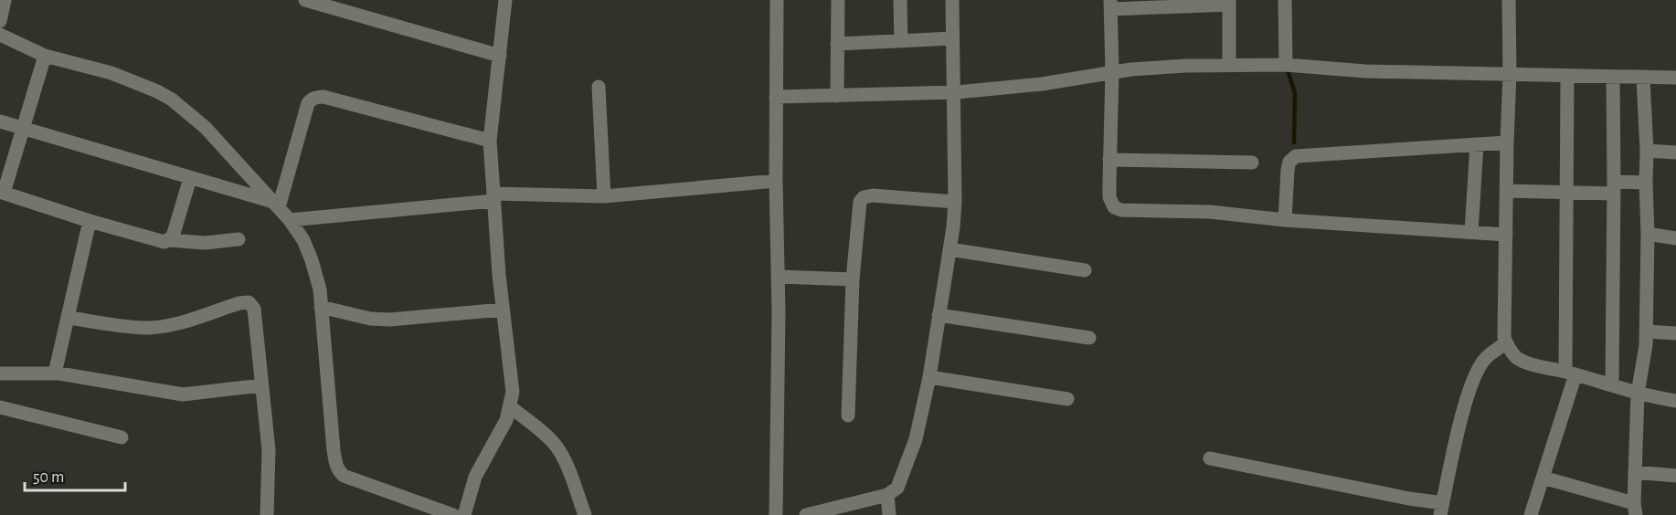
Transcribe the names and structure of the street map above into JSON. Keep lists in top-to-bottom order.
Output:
{
  "scale_bar": "50 m"
}
